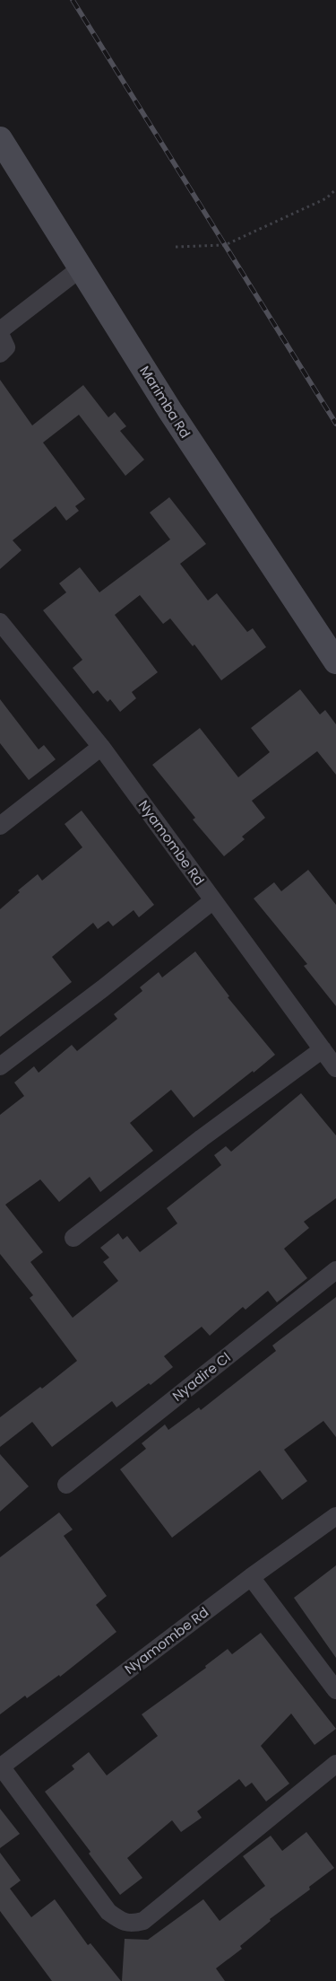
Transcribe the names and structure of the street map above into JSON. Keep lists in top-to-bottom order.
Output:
{
  "streets": {
    "street": ["Marimba Rd", "Nyamombe Rd", "Nyadire Cl"]
  }
}
